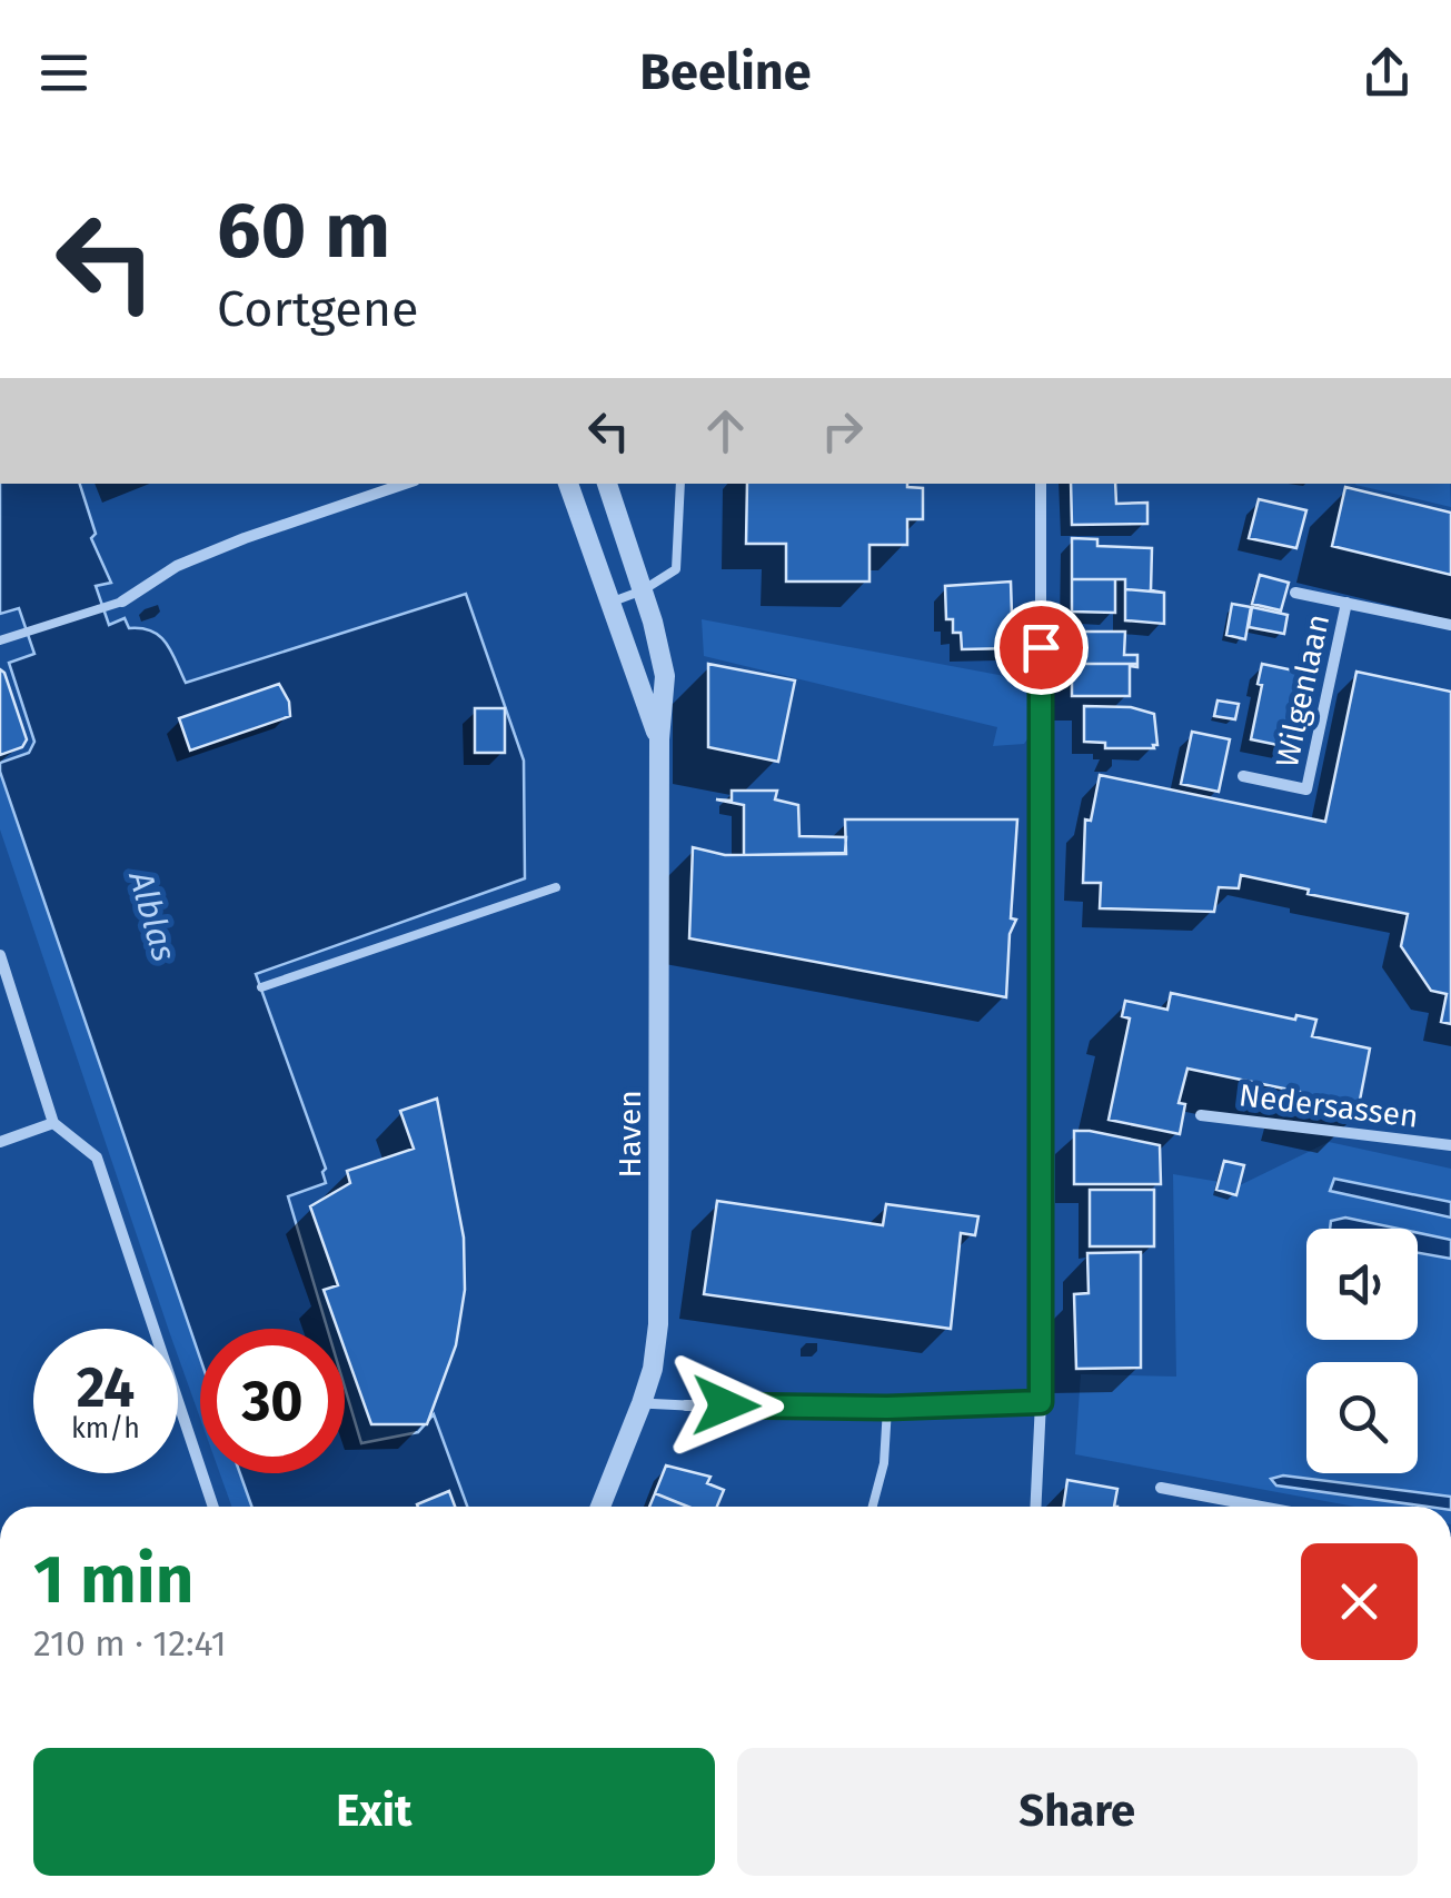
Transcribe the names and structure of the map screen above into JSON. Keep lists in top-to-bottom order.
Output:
{
  "streets": {
    "street": ["Wilgenlaan", "Nedersassen", "Haven"]
  },
  "water": ["Alblas"],
  "page": {
    "header": "Beeline",
    "turn": ["60 m", "Cortgene"],
    "speed": "24 km/h",
    "limit": "30",
    "heading": ["1 min", "210 m · 12:41"],
    "buttons": ["Exit", "Share"]
  }
}
